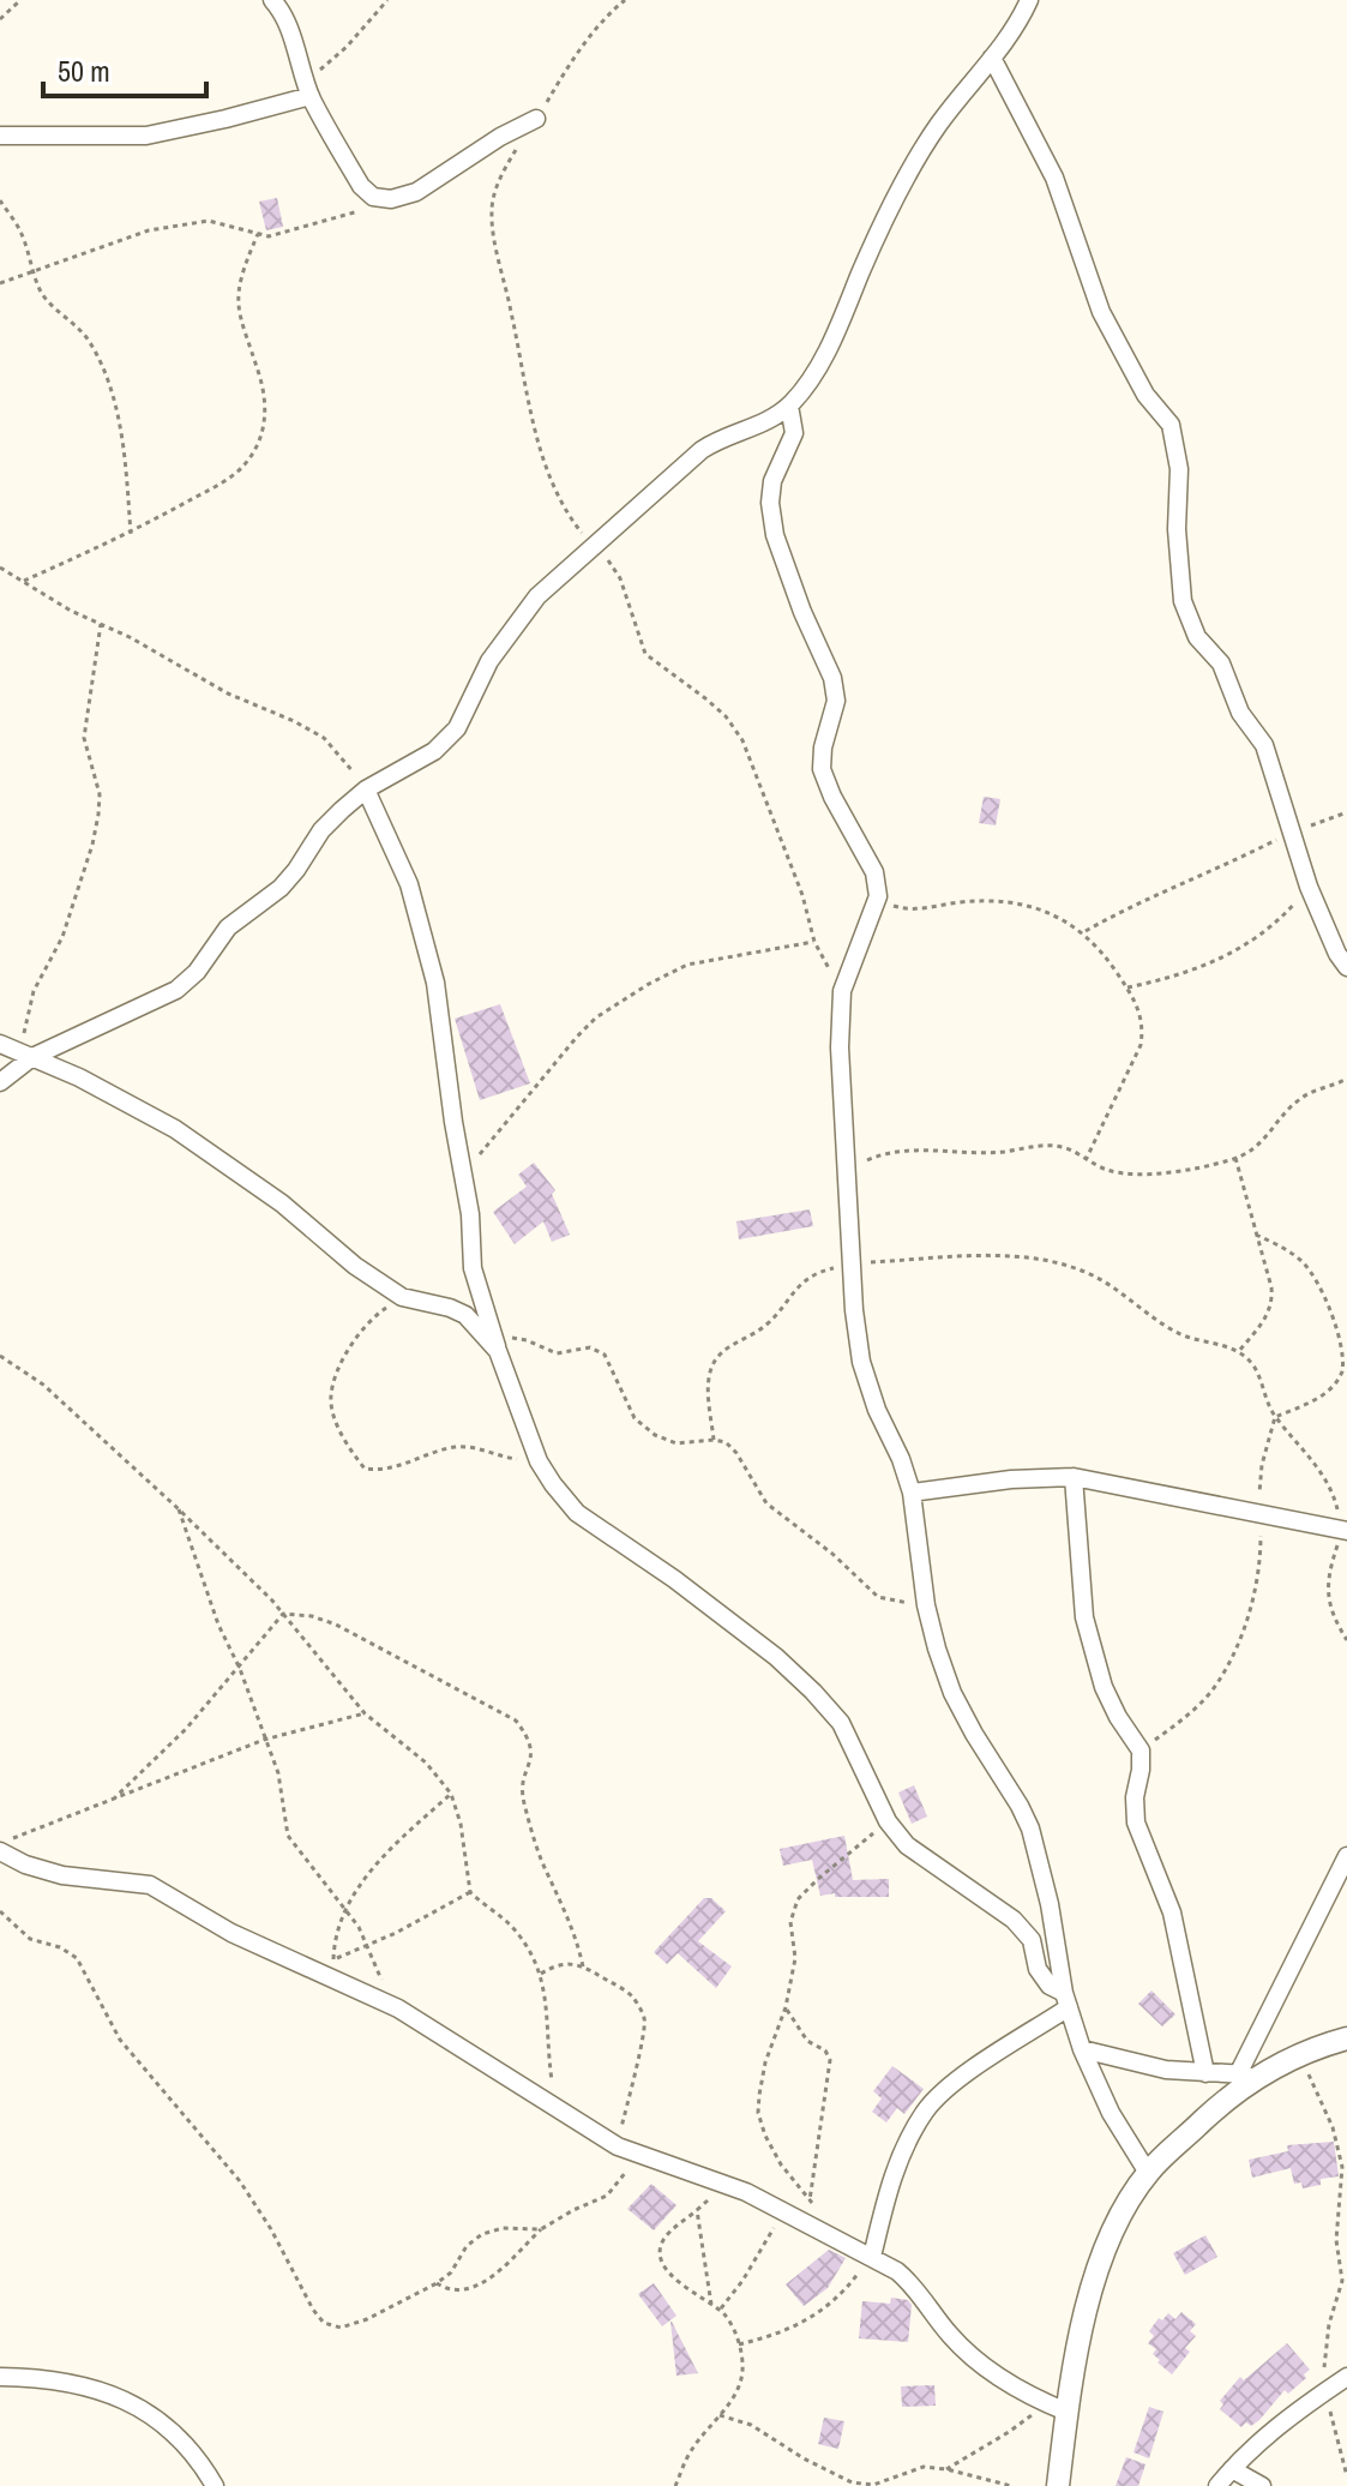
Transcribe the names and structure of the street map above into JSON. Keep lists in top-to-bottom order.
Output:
{
  "scale_bar": "50 m"
}
